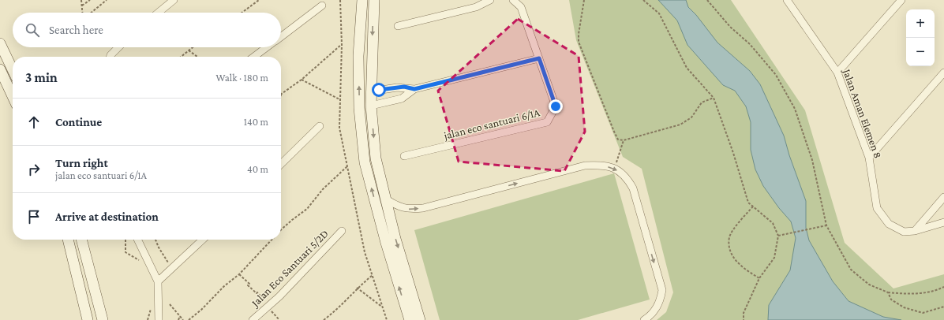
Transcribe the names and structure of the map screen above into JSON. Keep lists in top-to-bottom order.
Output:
{
  "streets": {
    "street": ["Jalan Aman Elemen 8", "jalan eco santuari 6/1A", "Jalan Eco Santuari 5/2D"]
  },
  "page": {
    "map_buttons": ["+", "−"],
    "search": "Search here",
    "heading": ["3 min", "Walk · 180 m"],
    "list": [
      ["Continue", "140 m"],
      ["Turn right", "jalan eco santuari 6/1A", "40 m"],
      "Arrive at destination"
    ]
  }
}
